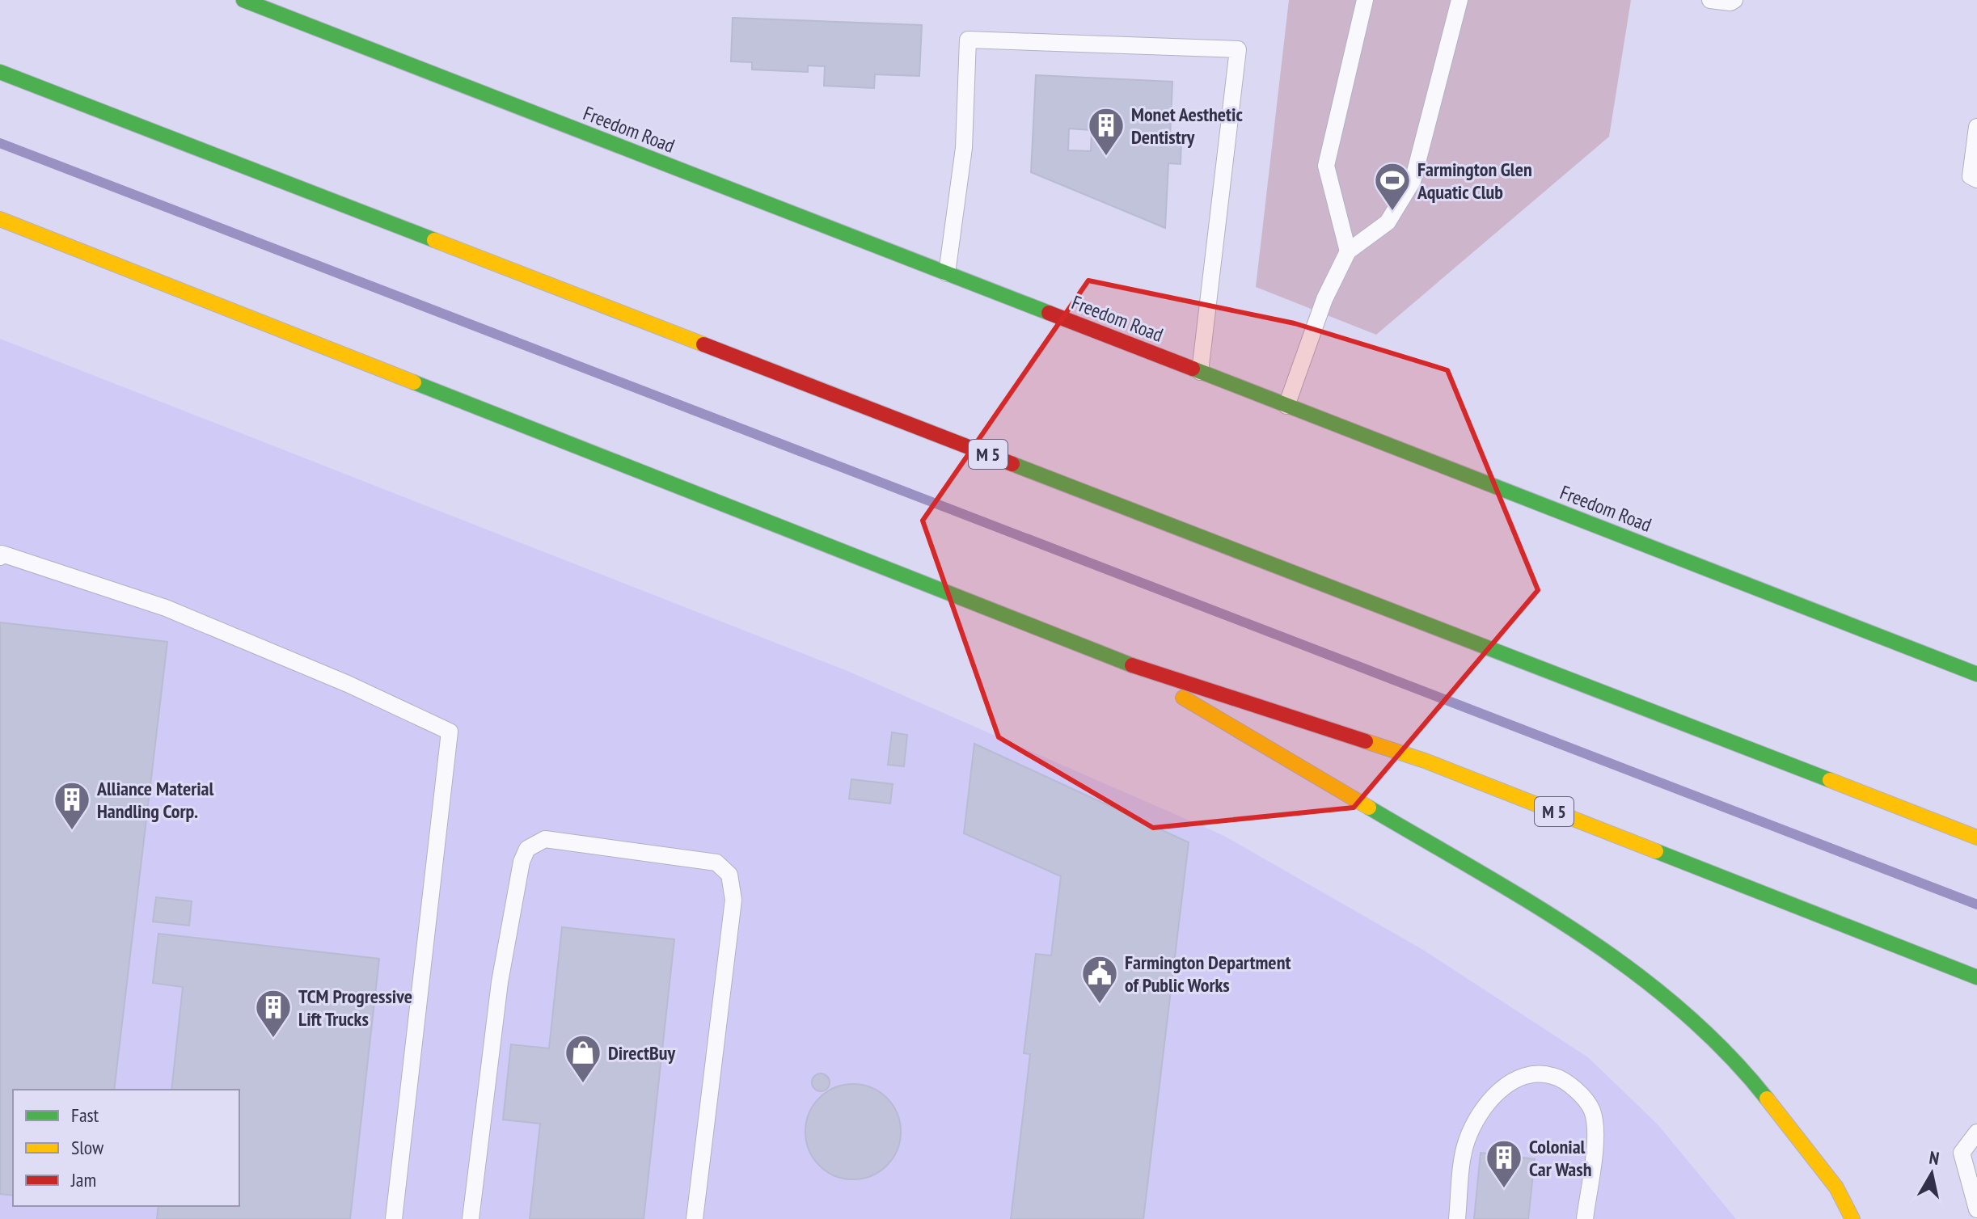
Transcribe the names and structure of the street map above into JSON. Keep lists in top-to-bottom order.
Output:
{
  "streets": {
    "main road": ["Freedom Road", "M 5"]
  },
  "places": {
    "building": [
      "Monet Aesthetic Dentistry",
      "Alliance Material Handling Corp.",
      "TCM Progressive Lift Trucks",
      "Colonial Car Wash"
    ],
    "sports": ["Farmington Glen Aquatic Club"],
    "public building": ["Farmington Department of Public Works"],
    "shop": ["DirectBuy"]
  },
  "legend": ["Fast", "Slow", "Jam"],
  "north": "top"
}
